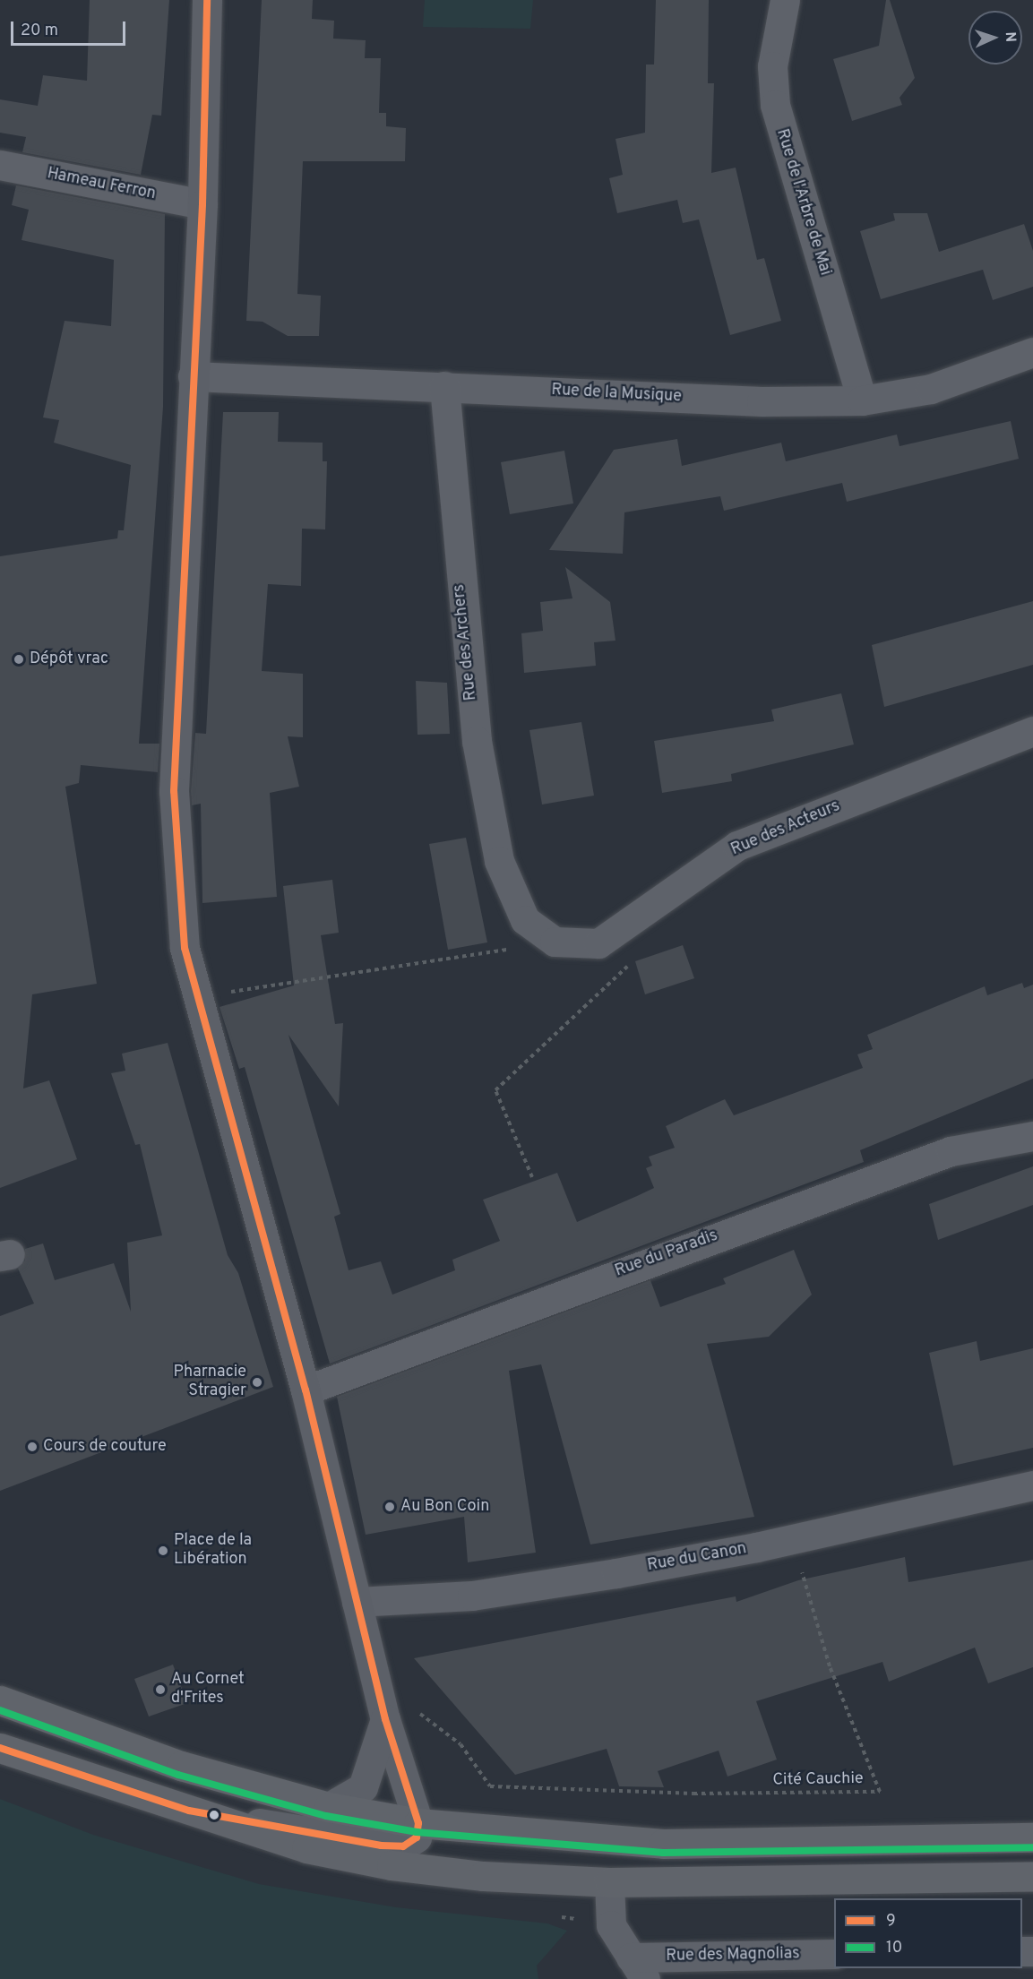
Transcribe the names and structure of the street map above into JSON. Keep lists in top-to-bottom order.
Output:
{
  "streets": {
    "street": [
      "Hameau Ferron",
      "Rue de l'Arbre de Mai",
      "Rue de la Musique",
      "Rue des Archers",
      "Rue des Acteurs",
      "Rue du Paradis",
      "Rue du Canon",
      "Rue des Magnolias"
    ],
    "path": ["Cité Cauchie"]
  },
  "crossings": [
    ["Rue de l'Arbre de Mai", "Rue de la Musique"],
    ["Rue de la Musique", "Rue des Archers"],
    ["Rue des Archers", "Rue des Acteurs"],
    ["Rue du Canon", "Cité Cauchie"]
  ],
  "places": [
    "Dépôt vrac",
    "Pharnacie Stragier",
    "Cours de couture",
    "Au Bon Coin",
    "Place de la Libération",
    "Au Cornet d'Frites"
  ],
  "lines": ["transit line 9", "transit line 10"],
  "legend": ["9", "10"],
  "scale_bar": "20 m",
  "north": "right"
}
